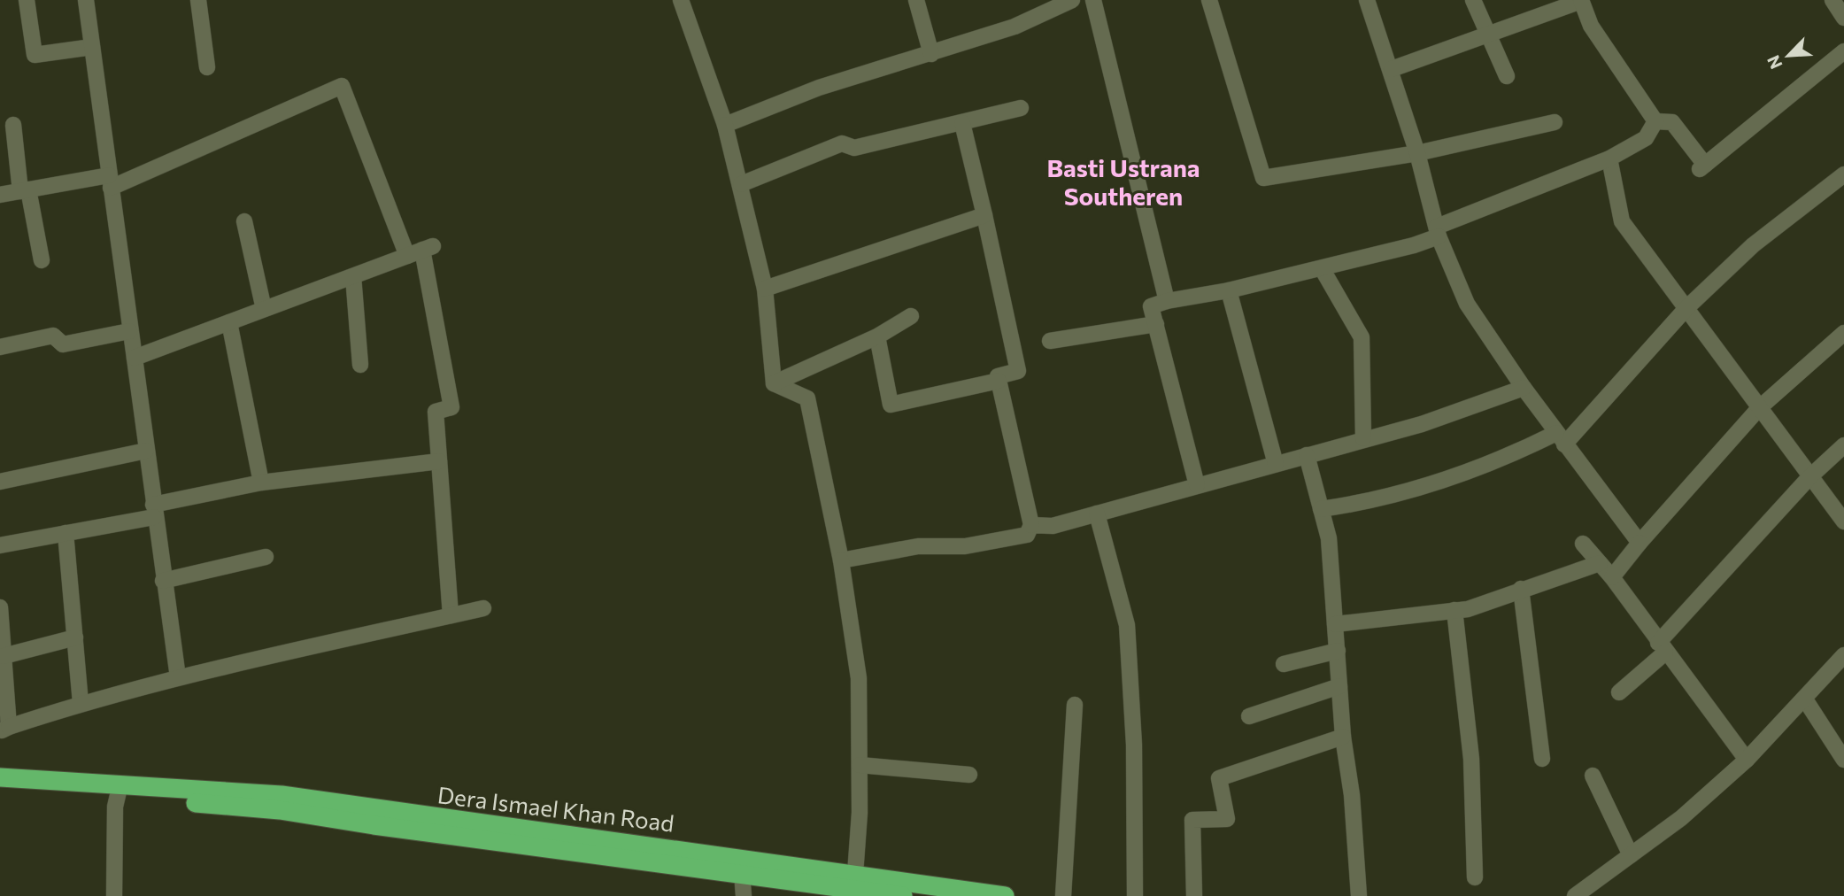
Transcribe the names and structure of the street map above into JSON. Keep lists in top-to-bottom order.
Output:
{
  "streets": {
    "highway": ["Dera Ismael Khan Road"]
  },
  "districts": ["Basti Ustrana Southeren"],
  "north": "bottom left"
}
